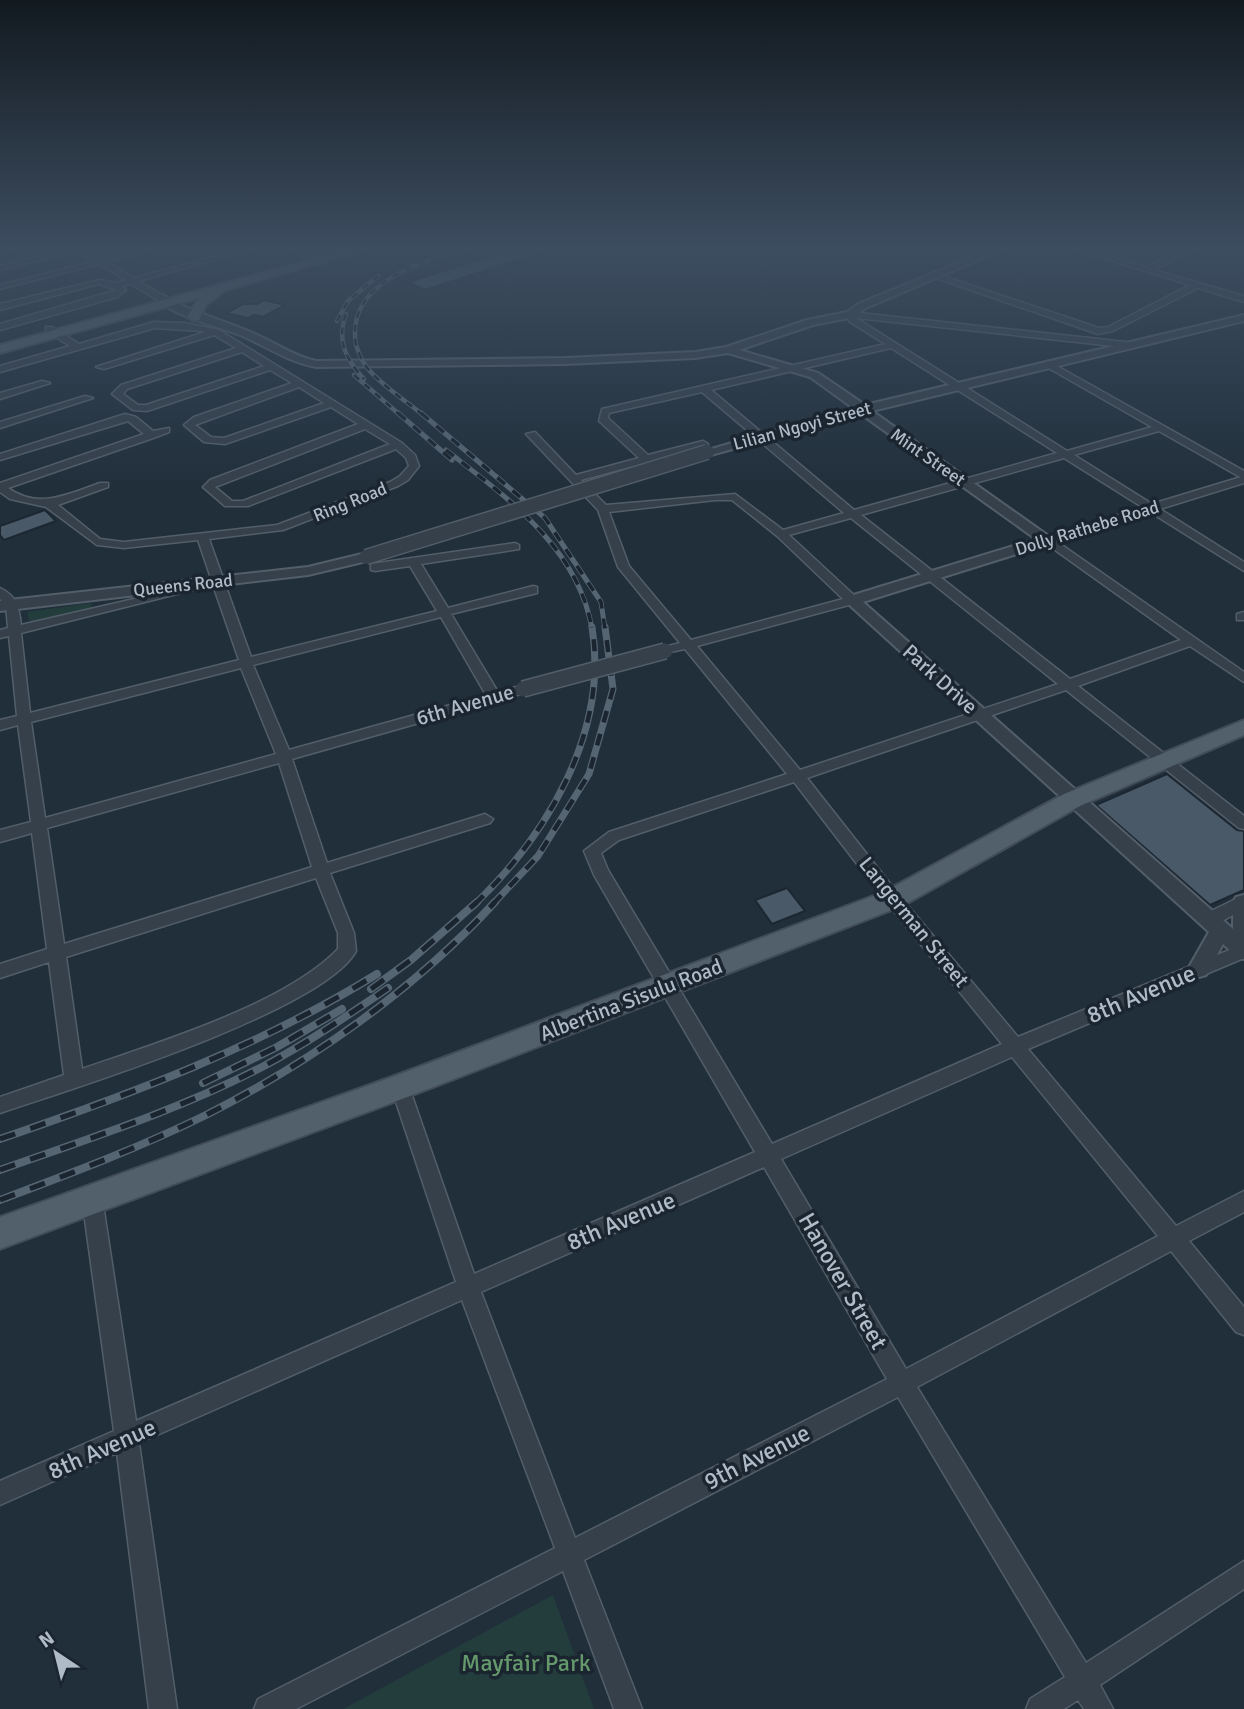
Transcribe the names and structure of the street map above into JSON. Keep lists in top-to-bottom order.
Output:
{
  "streets": {
    "main road": ["Albertina Sisulu Road"],
    "street": [
      "Lilian Ngoyi Street",
      "Mint Street",
      "Ring Road",
      "Dolly Rathebe Road",
      "Queens Road",
      "Park Drive",
      "6th Avenue",
      "Langerman Street",
      "8th Avenue",
      "Hanover Street",
      "9th Avenue"
    ]
  },
  "crossings": [
    ["Lilian Ngoyi Street", "Mint Street"],
    ["Lilian Ngoyi Street", "Queens Road"],
    ["Mint Street", "Dolly Rathebe Road"],
    ["Dolly Rathebe Road", "6th Avenue"],
    ["Park Drive", "6th Avenue"],
    ["Park Drive", "Langerman Street"],
    ["Park Drive", "8th Avenue"],
    ["Park Drive", "Albertina Sisulu Road"],
    ["6th Avenue", "Langerman Street"],
    ["Langerman Street", "8th Avenue"],
    ["Langerman Street", "Albertina Sisulu Road"],
    ["Langerman Street", "Hanover Street"],
    ["Langerman Street", "9th Avenue"],
    ["8th Avenue", "Hanover Street"],
    ["Albertina Sisulu Road", "Hanover Street"],
    ["Hanover Street", "9th Avenue"]
  ],
  "parks": ["Mayfair Park"],
  "north": "top left"
}
